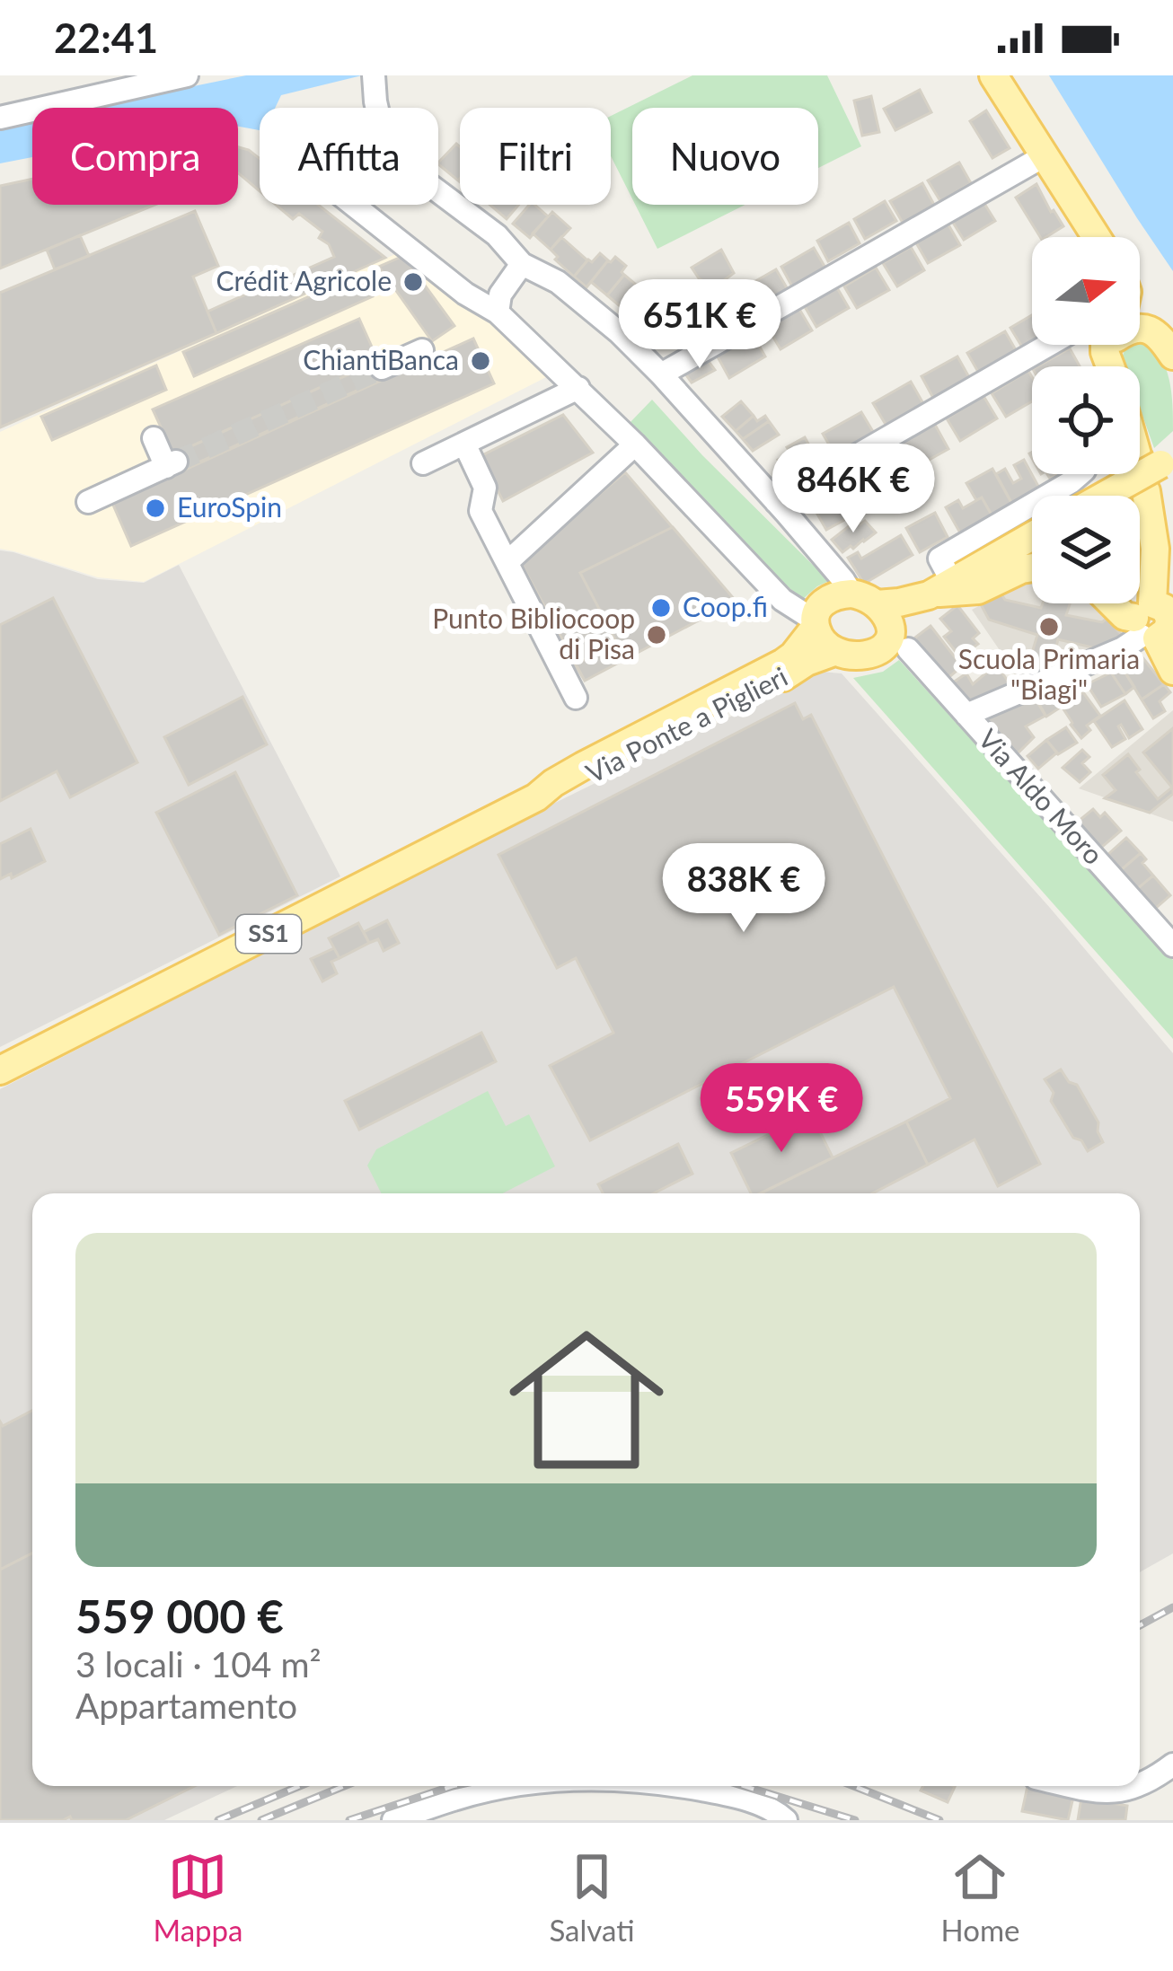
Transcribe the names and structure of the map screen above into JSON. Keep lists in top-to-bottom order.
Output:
{
  "streets": {
    "main road": ["Via Ponte a Piglieri", "SS1"],
    "street": ["Via Aldo Moro"]
  },
  "crossings": [
    ["Via Ponte a Piglieri", "Via Aldo Moro"]
  ],
  "places": [
    "Crédit Agricole",
    "ChiantiBanca",
    "EuroSpin",
    "Coop.fi",
    "Scuola Primaria \"Biagi\"",
    "Punto Bibliocoop di Pisa"
  ],
  "north": "right",
  "page": {
    "status": "22:41",
    "chip": [
      "Compra",
      "Affitta",
      "Filtri",
      "Nuovo"
    ],
    "price": [
      "651K €",
      "846K €",
      "838K €",
      "559K €"
    ],
    "list": [
      {
        "name": "559 000 €",
        "note": "3 locali · 104 m² · Appartamento"
      }
    ],
    "tabs": ["Mappa", "Salvati", "Home"]
  }
}
